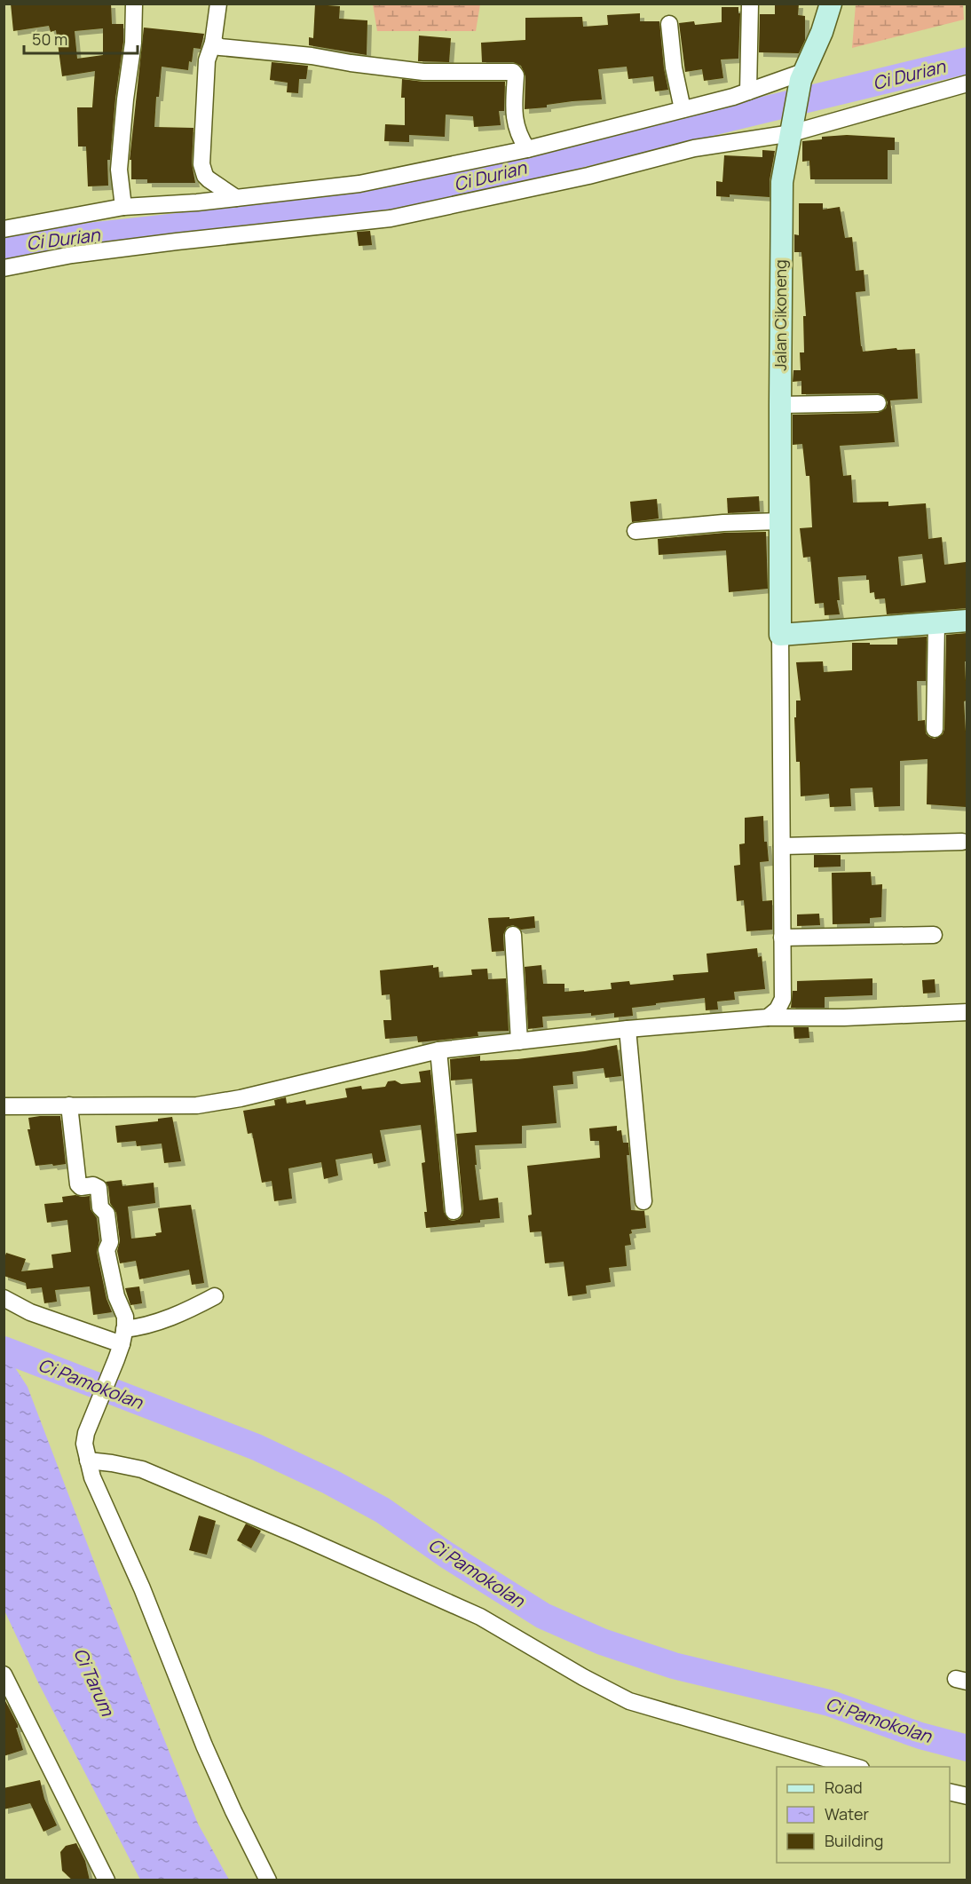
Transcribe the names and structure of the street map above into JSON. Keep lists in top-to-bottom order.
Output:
{
  "streets": {
    "street": ["Jalan Cikoneng"]
  },
  "water": ["Ci Durian", "Ci Pamokolan", "Ci Tarum"],
  "legend": ["Road", "Water", "Building"],
  "scale_bar": "50 m"
}
